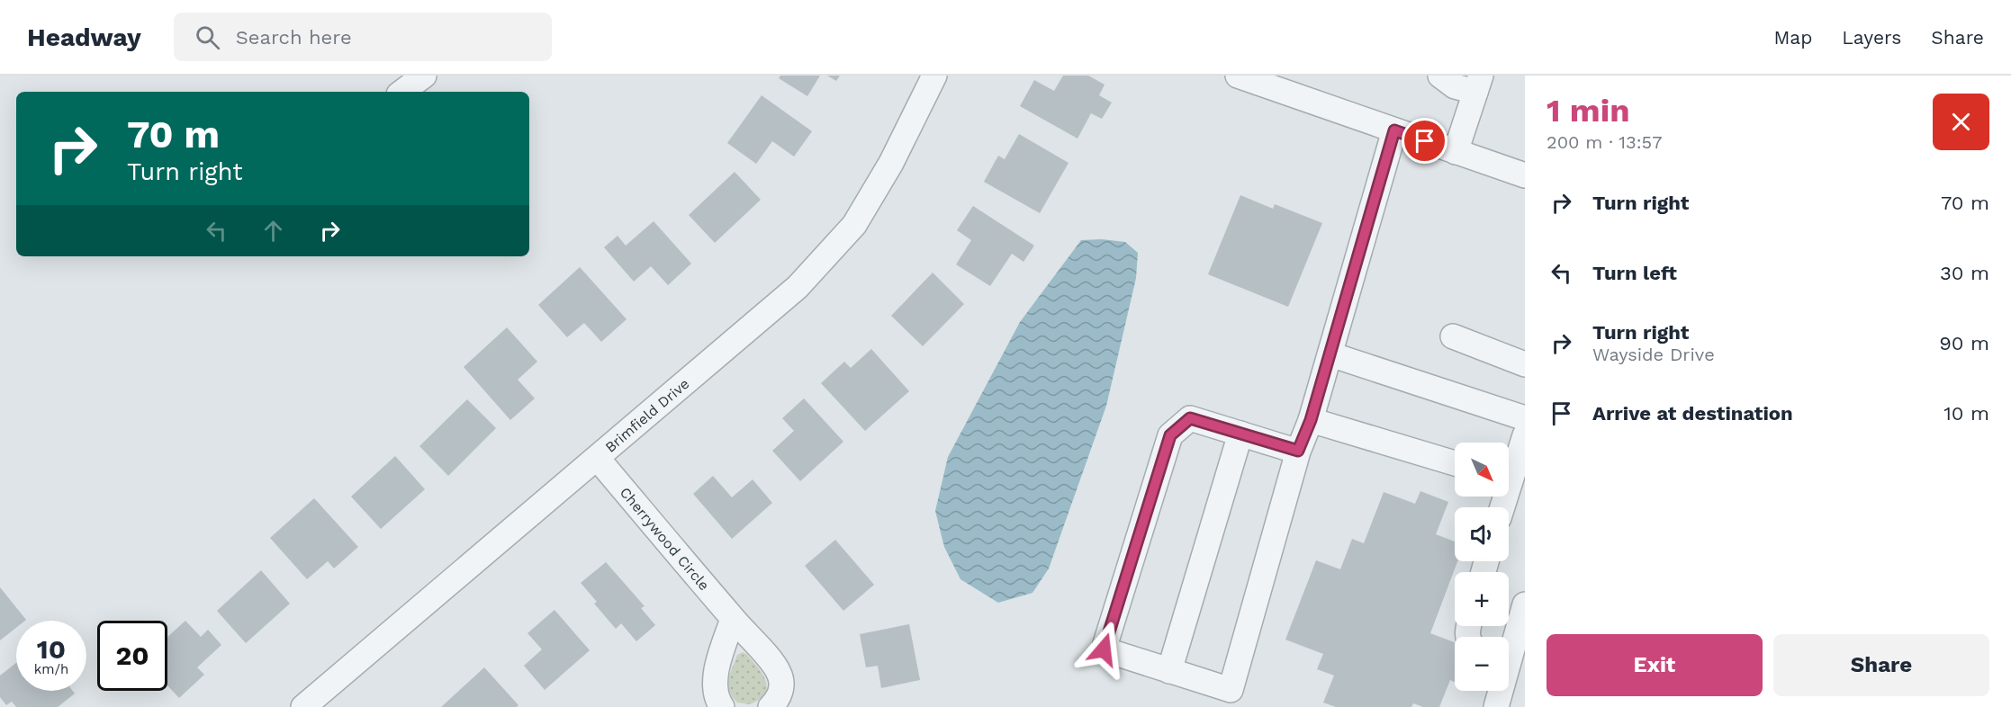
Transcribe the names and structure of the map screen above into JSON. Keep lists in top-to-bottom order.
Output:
{
  "streets": {
    "street": ["Brimfield Drive", "Cherrywood Circle"]
  },
  "crossings": [
    ["Brimfield Drive", "Cherrywood Circle"]
  ],
  "north": "bottom right",
  "page": {
    "header": "Headway",
    "search": "Search here",
    "nav": ["Map", "Layers", "Share"],
    "heading": ["1 min", "200 m · 13:57"],
    "turn": ["70 m", "Turn right"],
    "list": [
      {
        "name": "Turn right",
        "value": "70 m"
      },
      {
        "name": "Turn left",
        "value": "30 m"
      },
      {
        "name": "Turn right",
        "note": "Wayside Drive",
        "value": "90 m"
      },
      {
        "name": "Arrive at destination",
        "value": "10 m"
      }
    ],
    "map_buttons": ["+", "−"],
    "speed": "10 km/h",
    "limit": "20",
    "buttons": ["Exit", "Share"]
  }
}
